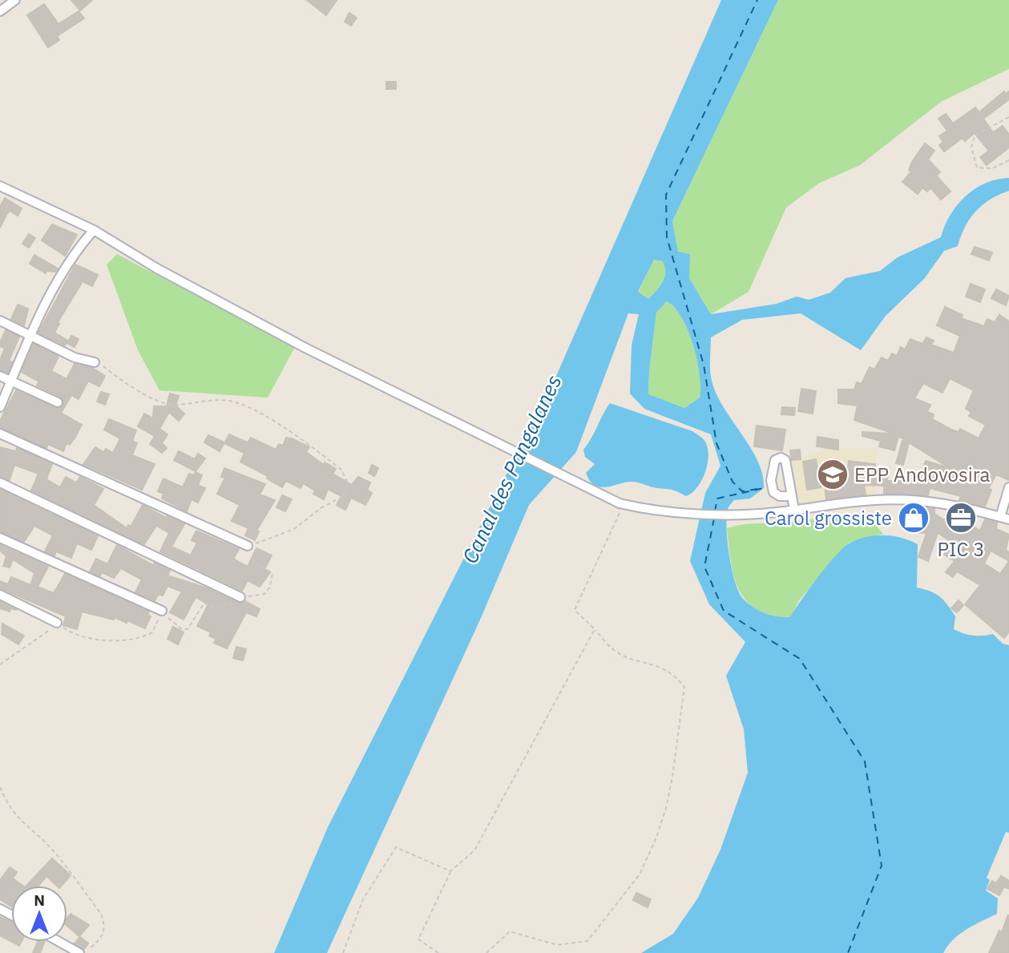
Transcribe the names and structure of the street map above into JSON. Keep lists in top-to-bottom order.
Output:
{
  "water": ["Canal des Pangalanes"],
  "places": {
    "school or university": ["EPP Andovosira"],
    "shop": ["Carol grossiste"],
    "office": ["PIC 3"]
  },
  "north": "top"
}
